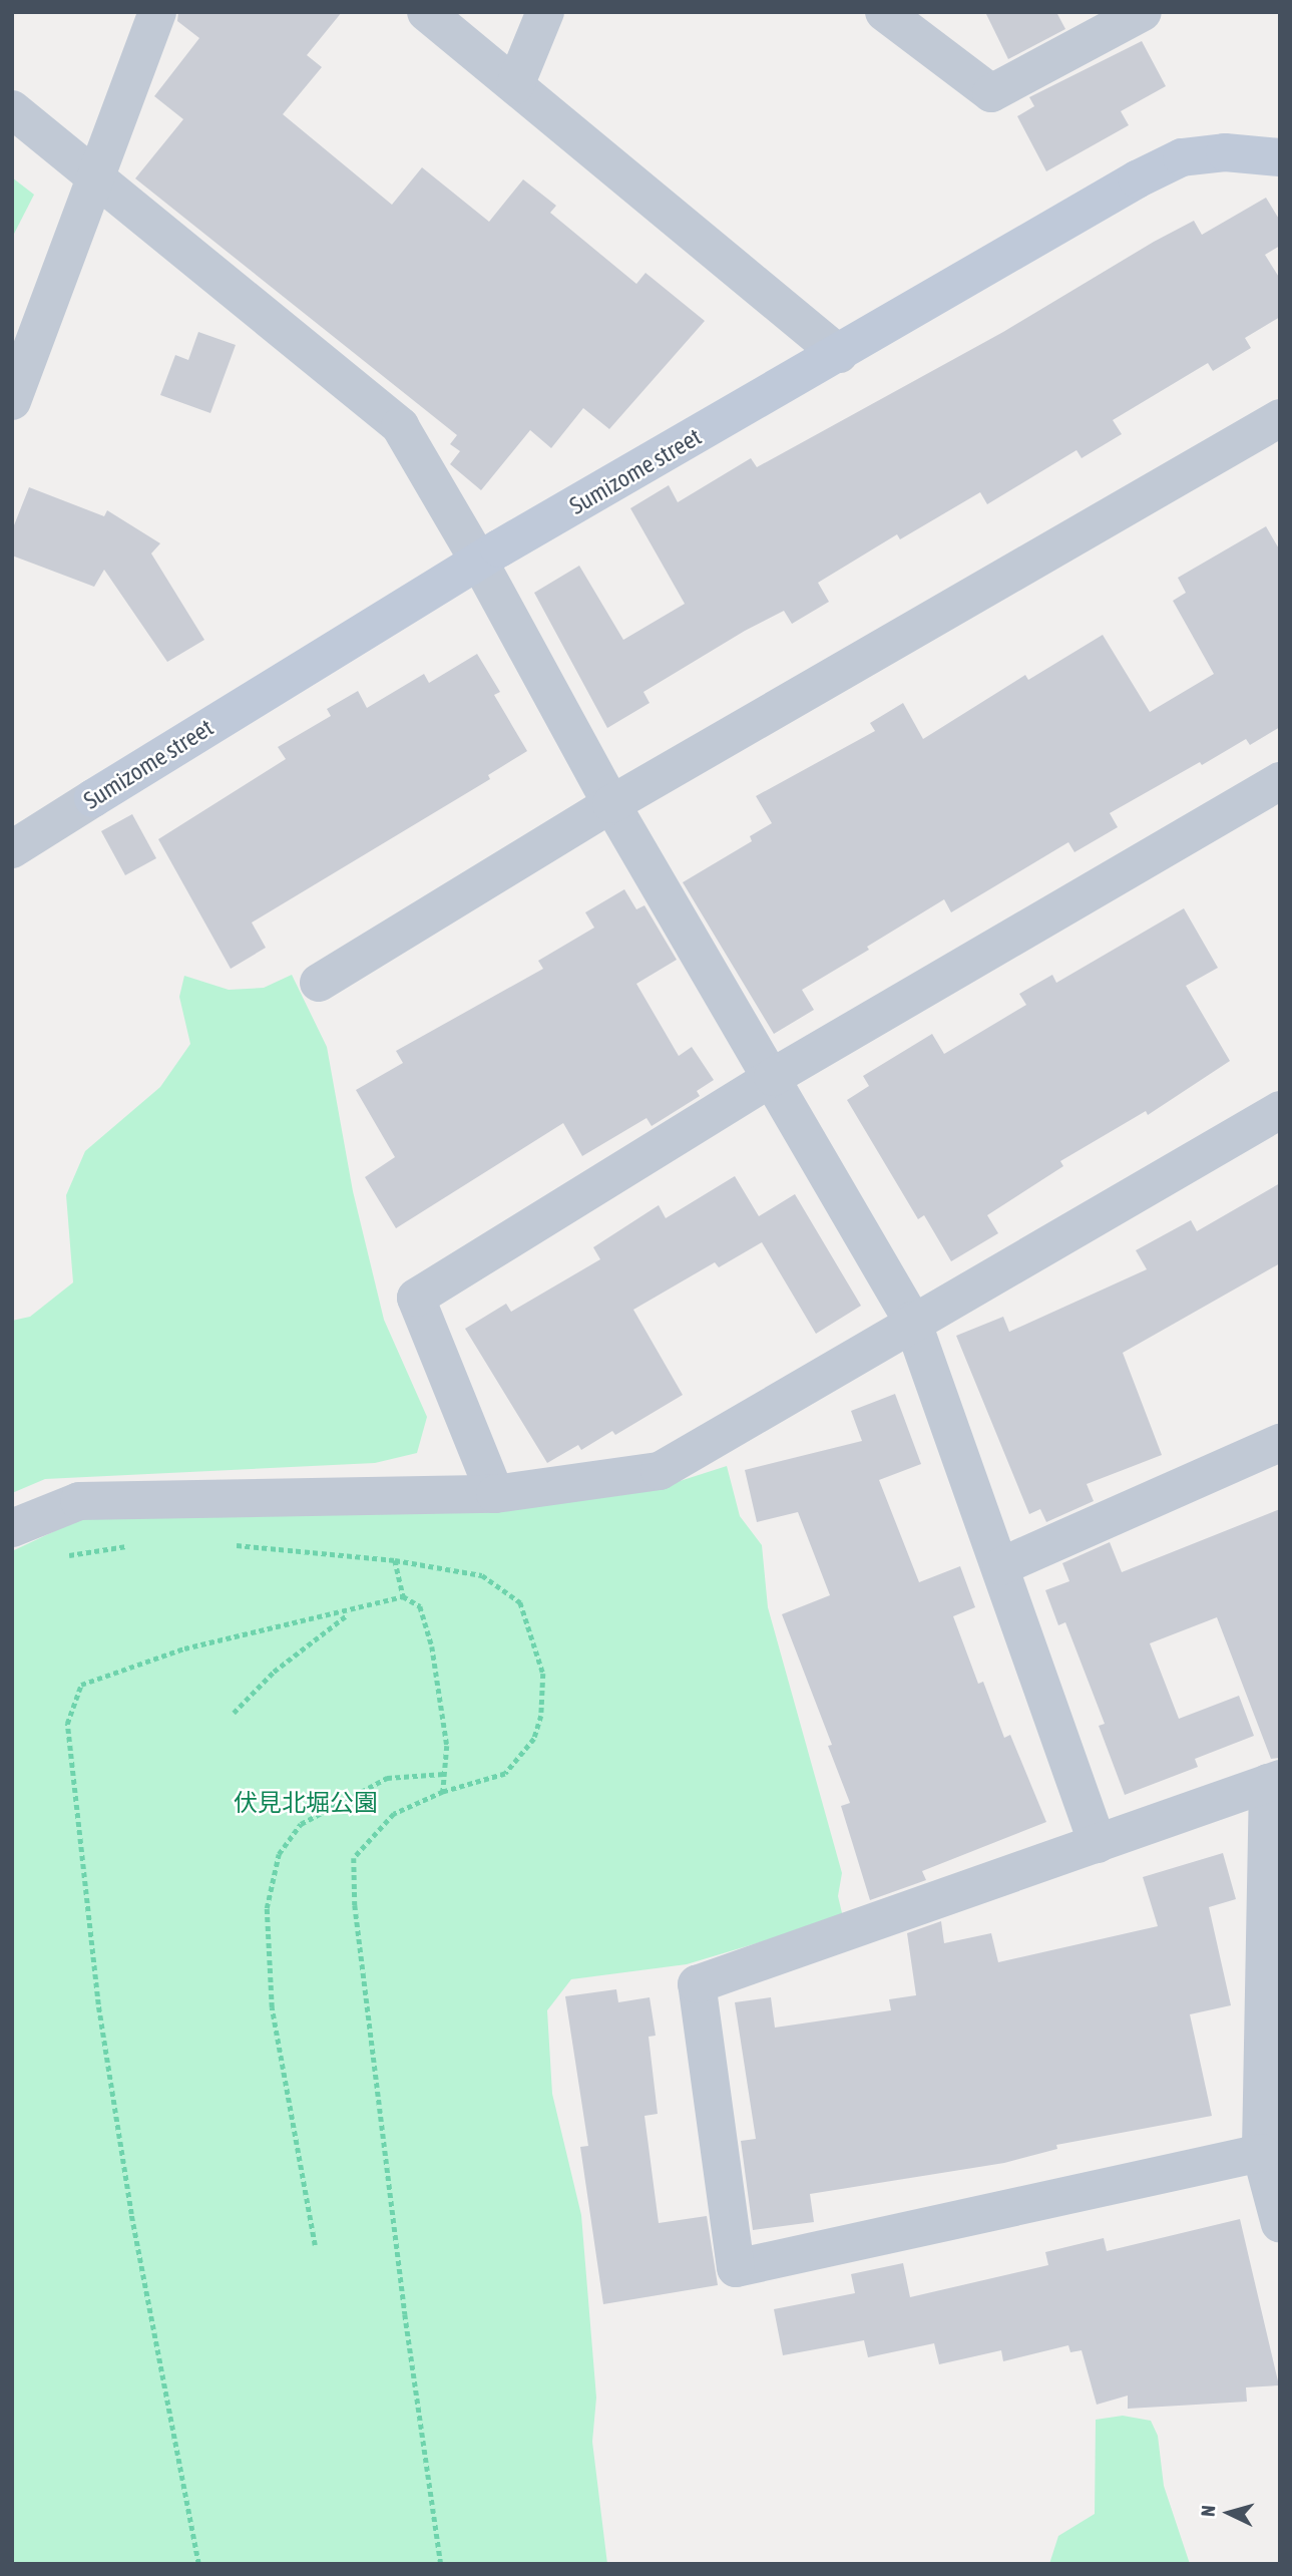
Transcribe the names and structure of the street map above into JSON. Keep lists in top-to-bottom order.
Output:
{
  "streets": {
    "street": ["Sumizome street"]
  },
  "parks": ["伏見北堀公園"],
  "north": "left"
}
